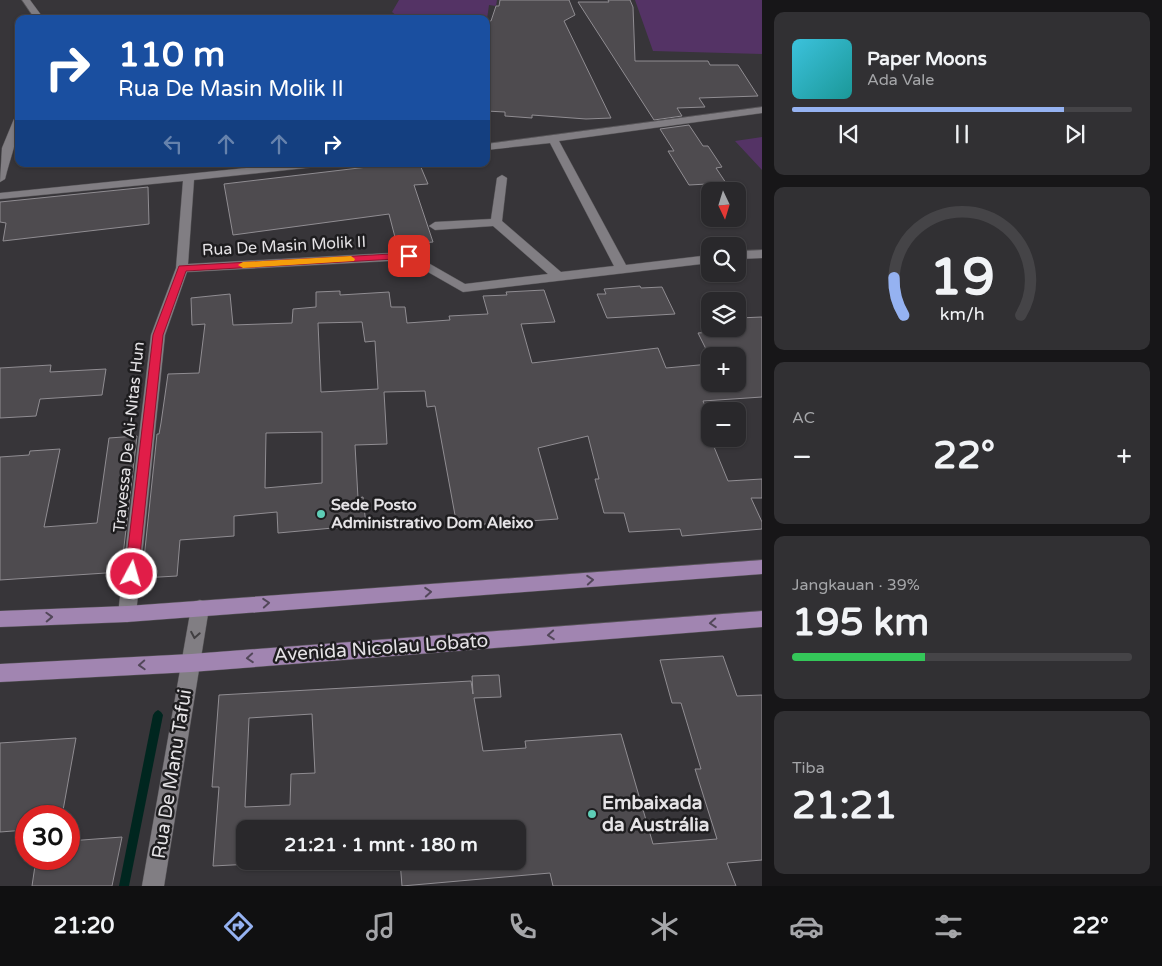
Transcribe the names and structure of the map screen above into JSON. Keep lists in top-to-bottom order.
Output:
{
  "streets": {
    "main road": ["Avenida Nicolau Lobato"],
    "street": ["Rua De Masin Molik II", "Travessa De Ai-Nitas Hun", "Rua De Manu Tafui"]
  },
  "crossings": [
    ["Rua De Masin Molik II", "Travessa De Ai-Nitas Hun"],
    ["Avenida Nicolau Lobato", "Rua De Manu Tafui"]
  ],
  "places": ["Sede Posto Administrativo Dom Aleixo", "Embaixada da Austrália"],
  "north": "bottom",
  "page": {
    "turn": ["110 m", "Rua De Masin Molik II"],
    "song": ["Paper Moons", "Ada Vale"],
    "map_buttons": ["+", "−"],
    "tile": [
      "AC",
      ["Jangkauan · 39%", "195 km"],
      ["Tiba", "21:21"]
    ],
    "heat": ["−", "22°", "+"],
    "limit": "30",
    "trip": "21:21 · 1 mnt · 180 m",
    "tabs": ["21:20", "22°"],
    "gauge": ["19", "km/h"]
  }
}
